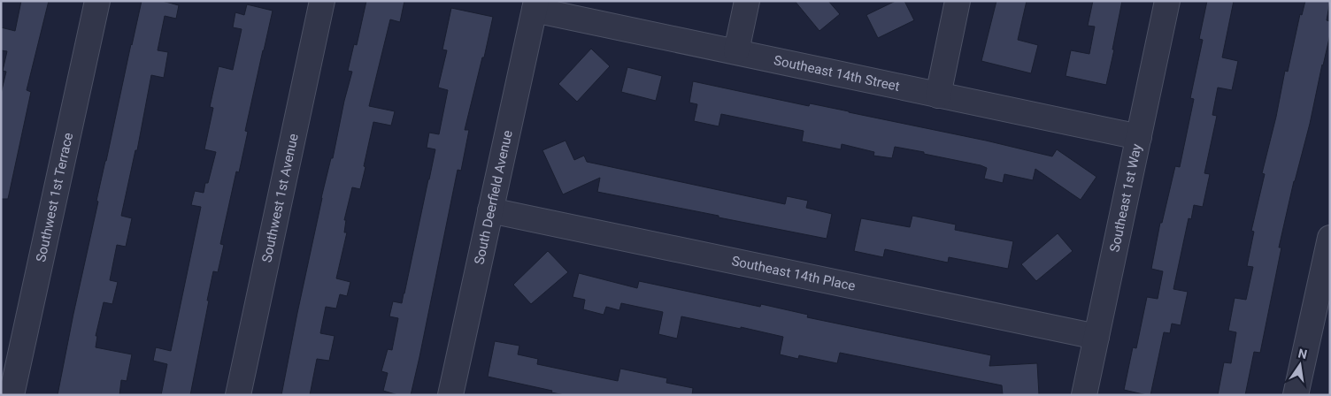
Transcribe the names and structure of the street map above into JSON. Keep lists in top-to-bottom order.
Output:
{
  "streets": {
    "street": [
      "Southeast 14th Street",
      "Southwest 1st Terrace",
      "Southwest 1st Avenue",
      "South Deerfield Avenue",
      "Southeast 1st Way",
      "Southeast 14th Place"
    ]
  },
  "crossings": [
    ["Southeast 14th Street", "South Deerfield Avenue"],
    ["Southeast 14th Street", "Southeast 1st Way"],
    ["South Deerfield Avenue", "Southeast 14th Place"],
    ["Southeast 1st Way", "Southeast 14th Place"]
  ],
  "north": "top"
}
